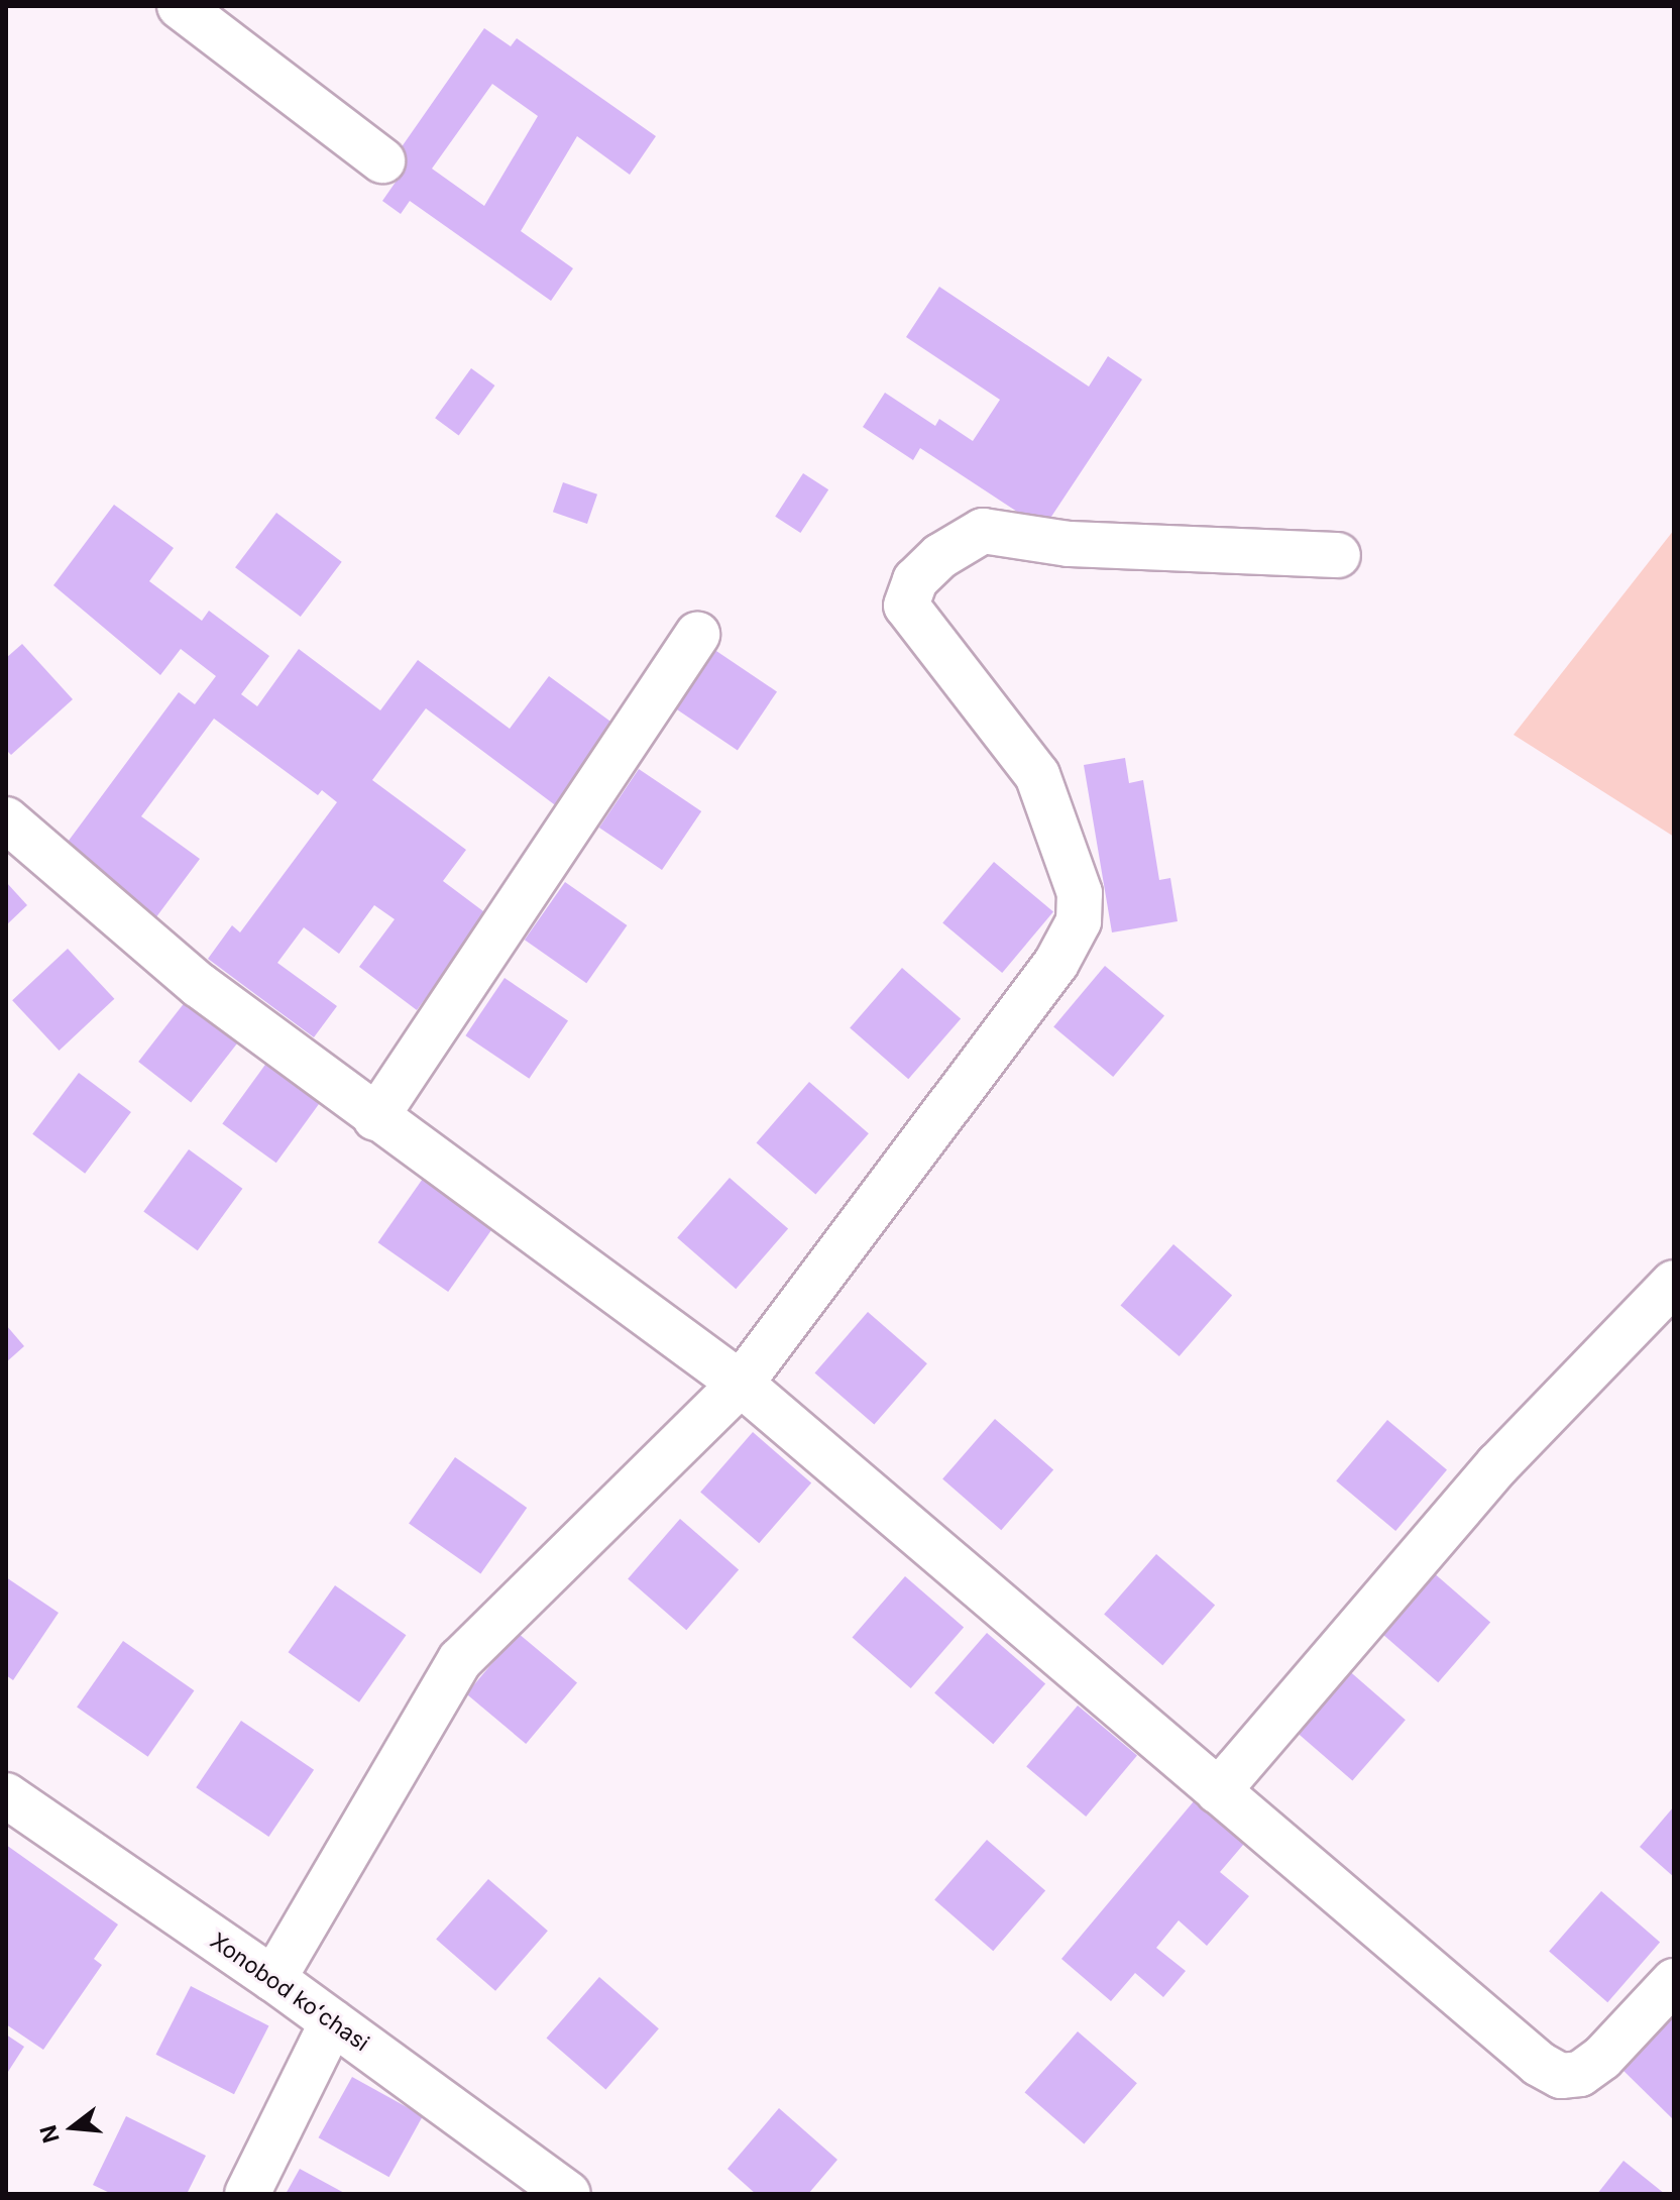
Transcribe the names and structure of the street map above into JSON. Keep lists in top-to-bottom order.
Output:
{
  "streets": {
    "street": ["Xonobod koʻchasi"]
  },
  "north": "left"
}
